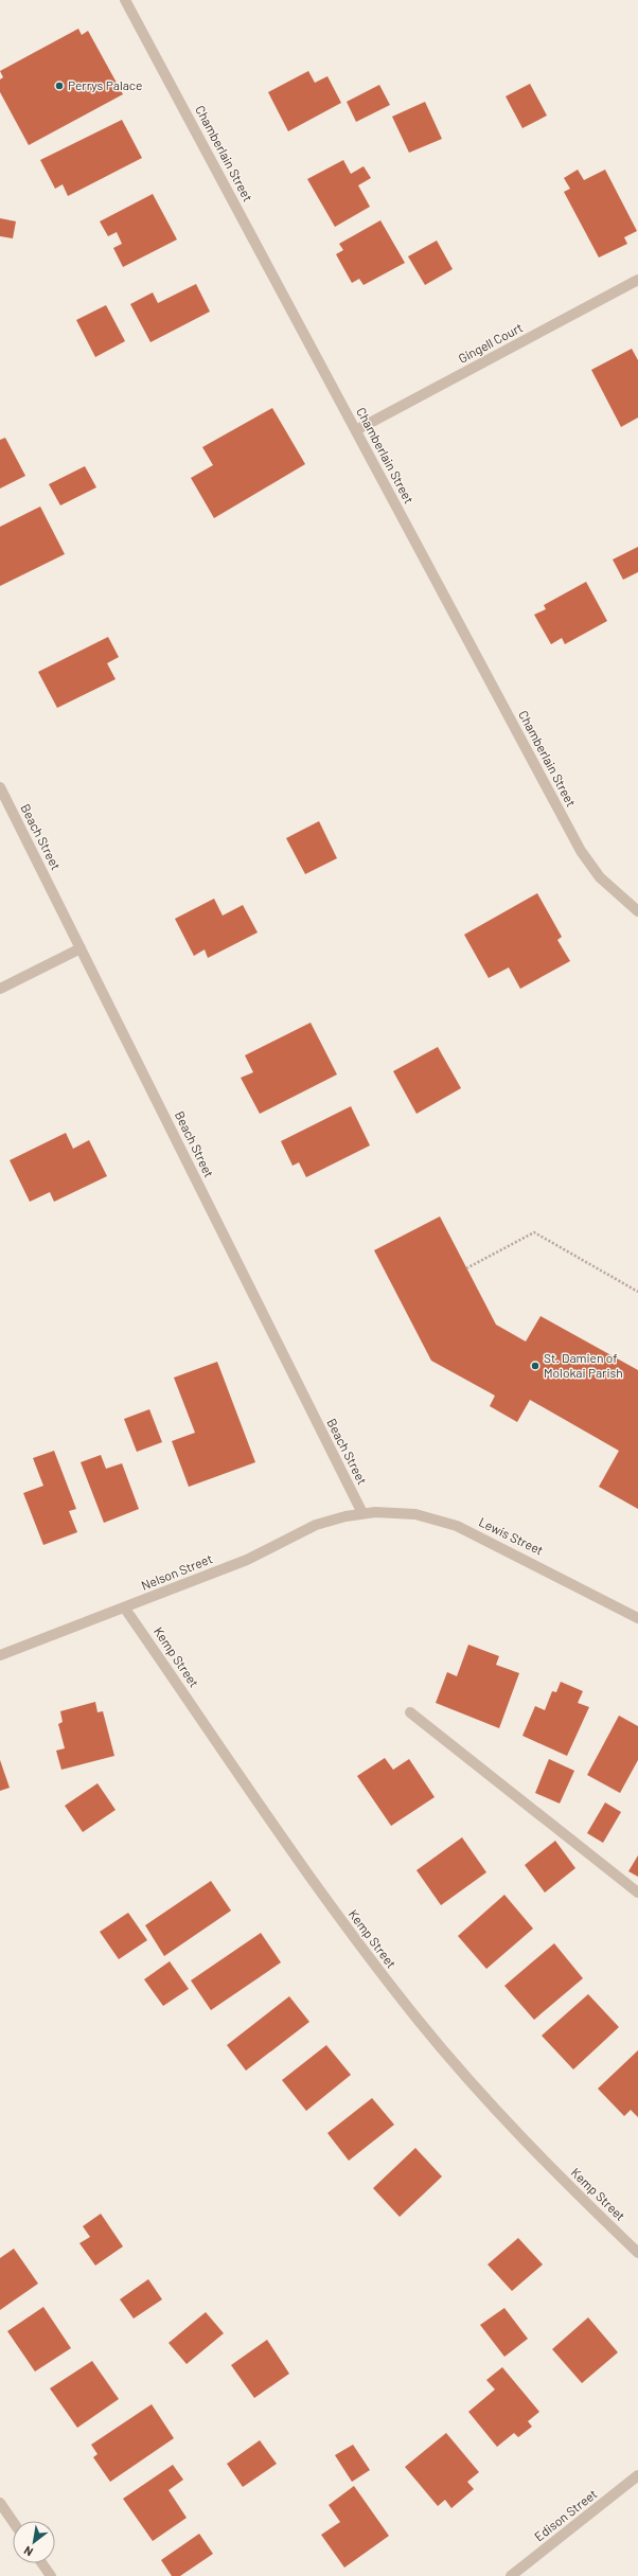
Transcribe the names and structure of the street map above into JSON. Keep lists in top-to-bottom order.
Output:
{
  "streets": {
    "street": [
      "Chamberlain Street",
      "Gingell Court",
      "Beach Street",
      "Lewis Street",
      "Nelson Street",
      "Kemp Street",
      "Edison Street"
    ]
  },
  "crossings": [
    ["Chamberlain Street", "Gingell Court"],
    ["Beach Street", "Lewis Street"],
    ["Beach Street", "Nelson Street"],
    ["Lewis Street", "Nelson Street"],
    ["Nelson Street", "Kemp Street"]
  ],
  "places": ["Perrys Palace", "St. Damien of Molokai Parish"],
  "north": "bottom left"
}
